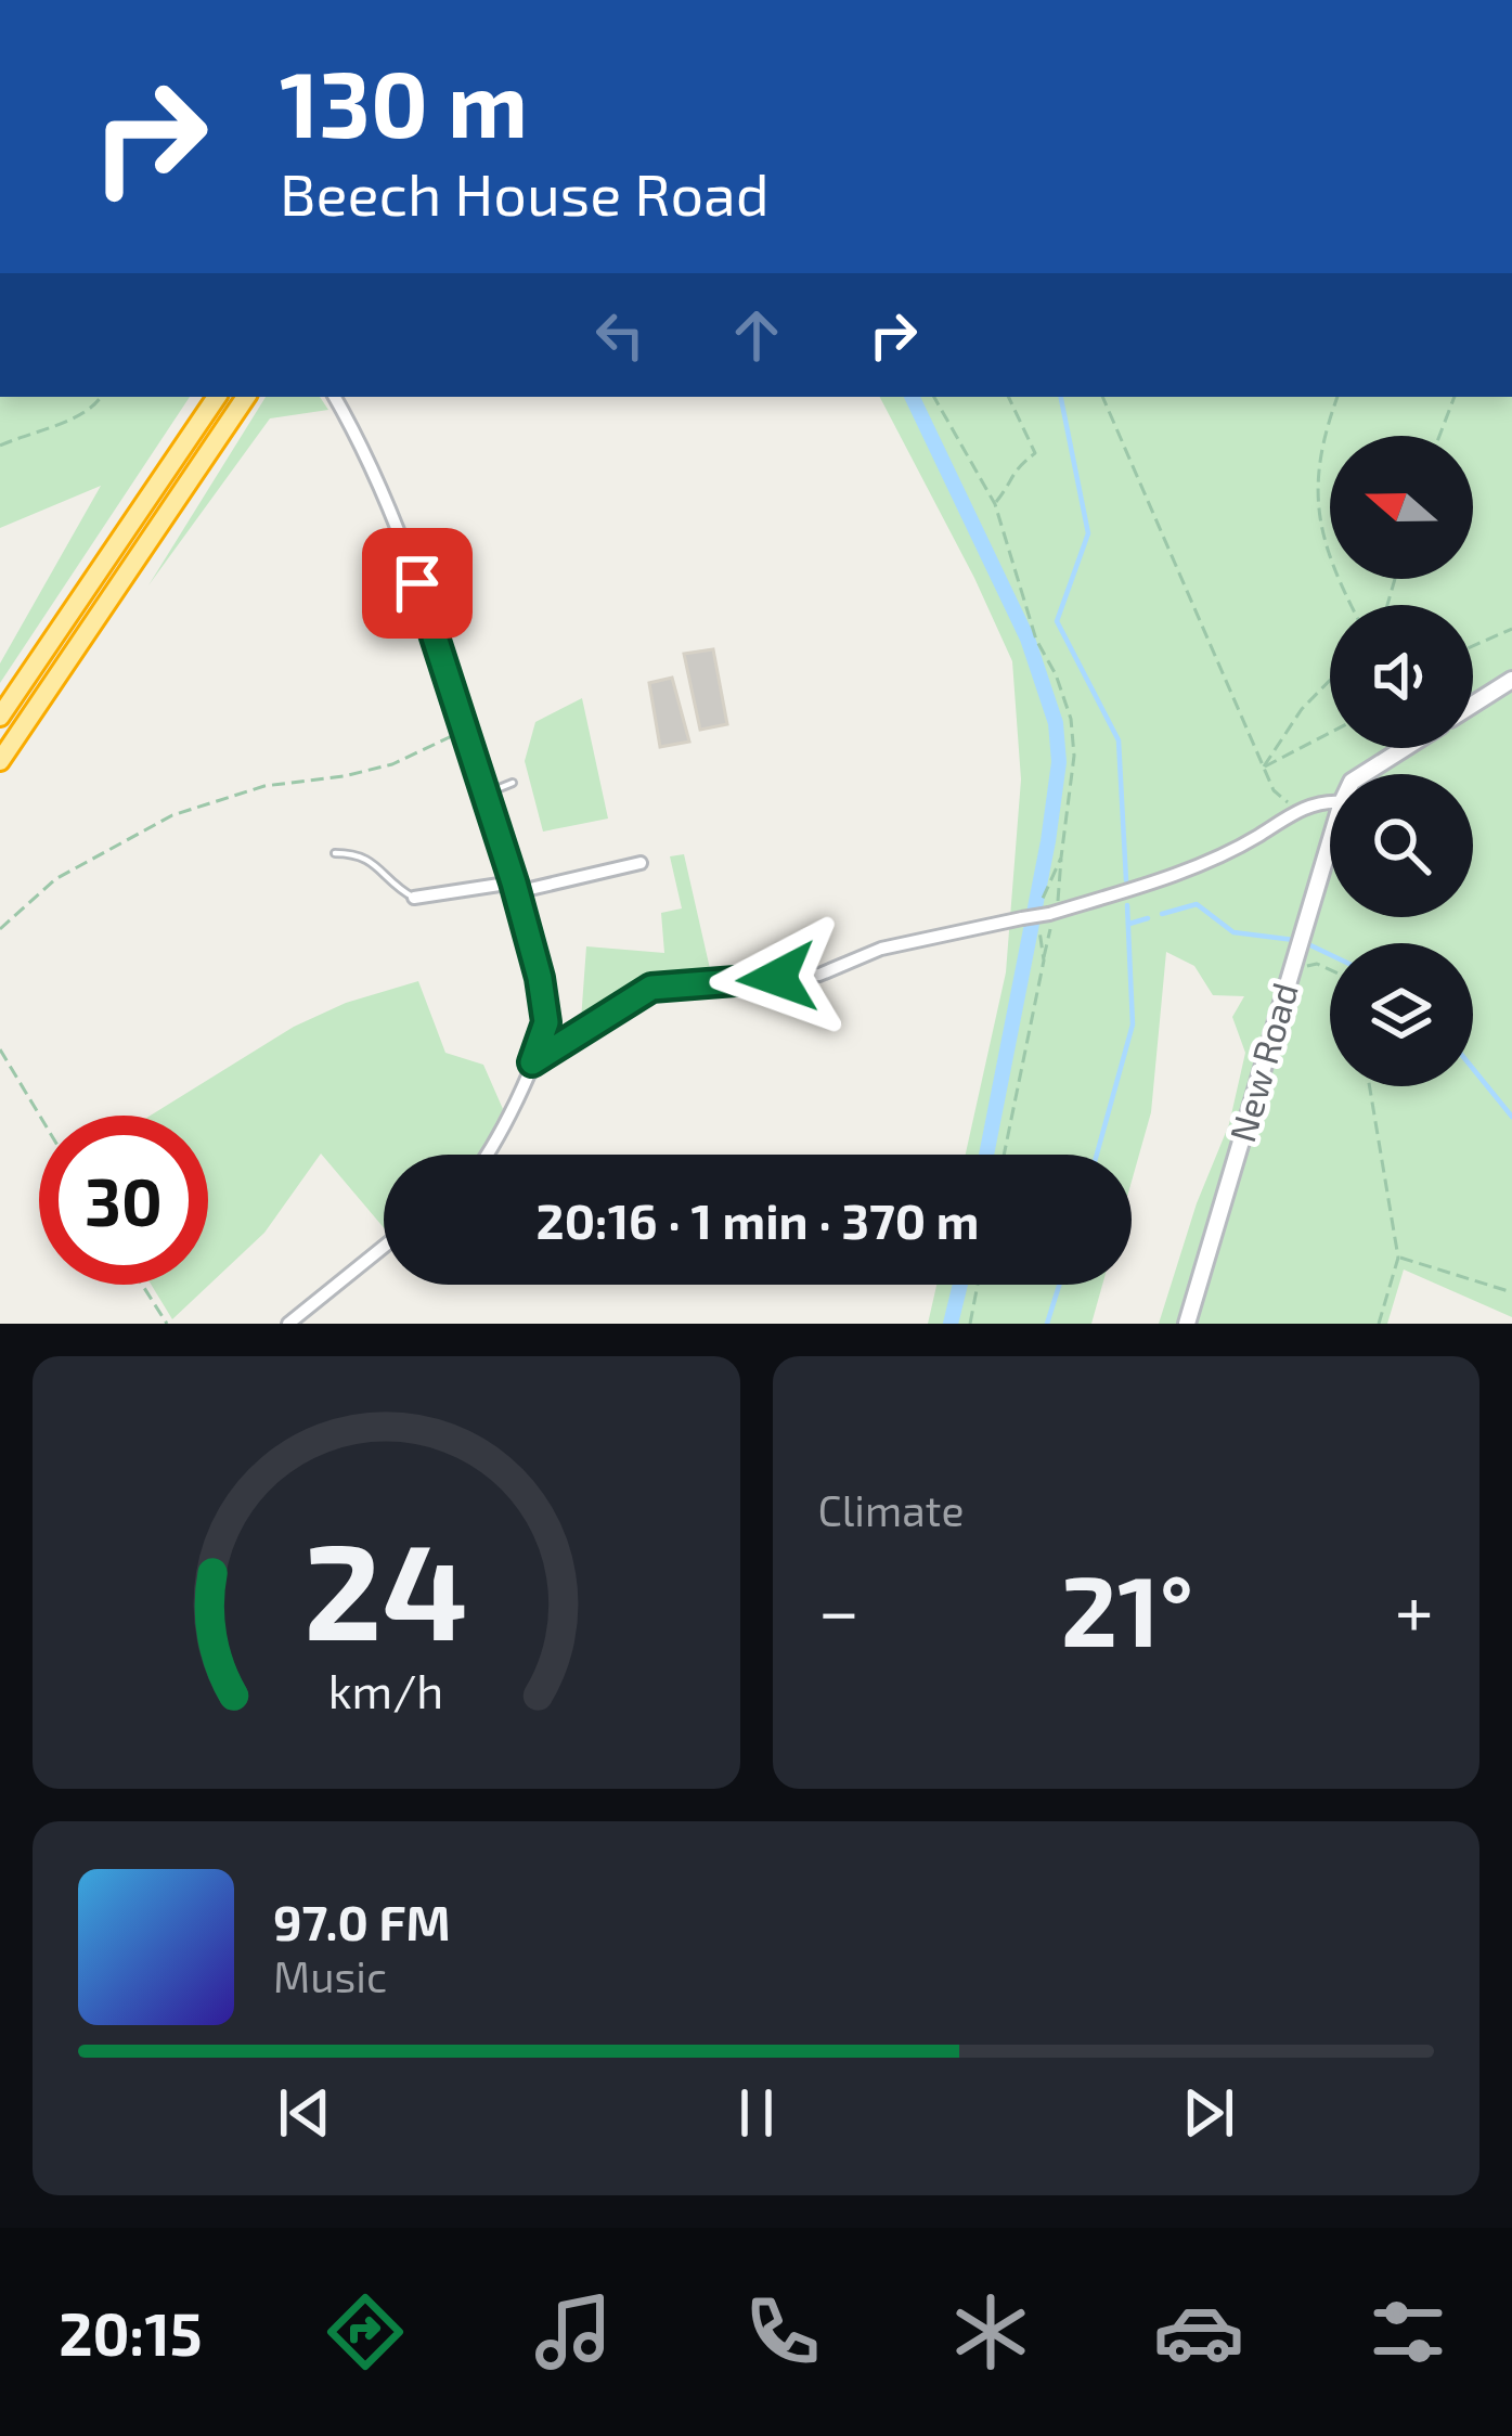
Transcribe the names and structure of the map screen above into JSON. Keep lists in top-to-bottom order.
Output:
{
  "streets": {
    "main road": ["New Road"]
  },
  "north": "left",
  "page": {
    "turn": ["130 m", "Beech House Road"],
    "limit": "30",
    "trip": "20:16 · 1 min · 370 m",
    "tile": "Climate",
    "heat": ["−", "21°", "+"],
    "song": ["97.0 FM", "Music"],
    "tabs": "20:15",
    "gauge": ["24", "km/h"]
  }
}
